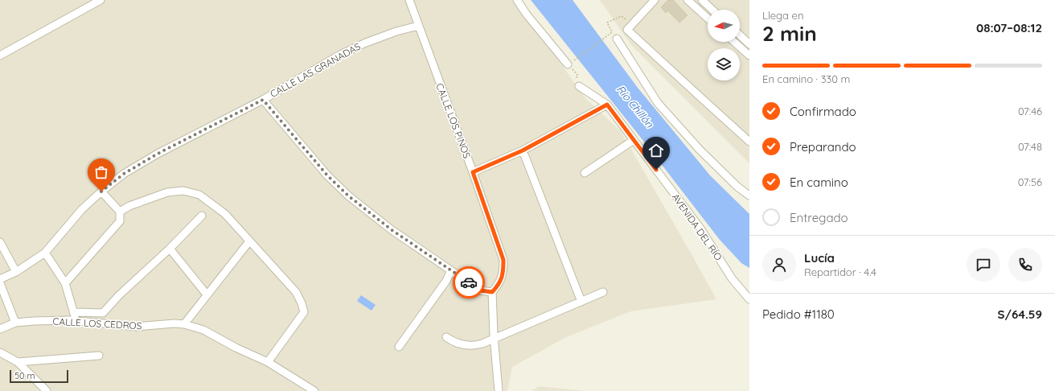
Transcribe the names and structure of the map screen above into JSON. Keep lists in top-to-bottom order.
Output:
{
  "streets": {
    "street": [
      "CALLE LAS GRANADAS",
      "CALLE LOS PINOS",
      "AVENIDA DEL RÍO",
      "CALLE LOS CEDROS"
    ]
  },
  "crossings": [
    ["CALLE LAS GRANADAS", "CALLE LOS PINOS"]
  ],
  "water": ["Río Chillón"],
  "scale_bar": "50 m",
  "north": "left",
  "page": {
    "heading": ["2 min", "Llega en", "08:07–08:12"],
    "panel": [
      "Lucía",
      "Repartidor · 4.4",
      "Pedido #1180",
      "S/64.59"
    ],
    "bar": "En camino · 330 m",
    "list": [
      ["Confirmado", "07:46"],
      ["Preparando", "07:48"],
      ["En camino", "07:56"],
      "Entregado"
    ],
    "scale": "50 m"
  }
}
